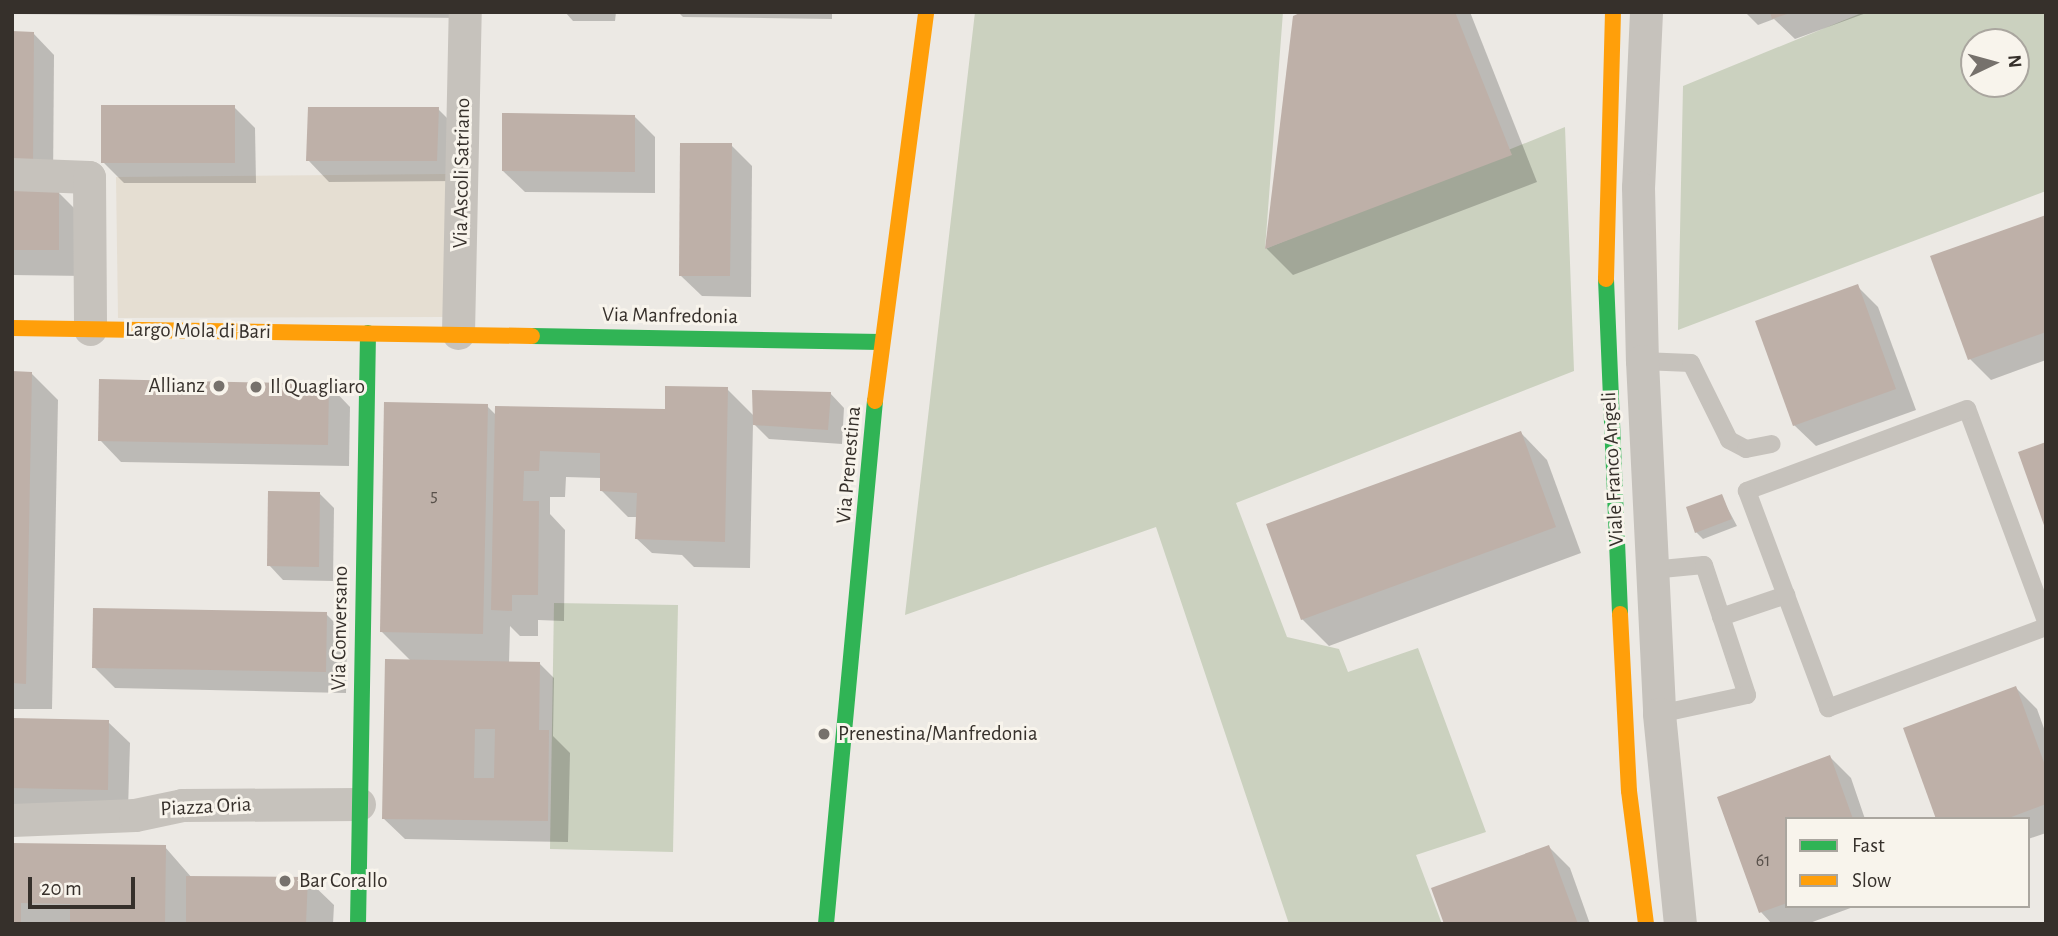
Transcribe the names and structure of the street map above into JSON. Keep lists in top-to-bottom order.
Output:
{
  "streets": {
    "street": [
      "Via Ascoli Satriano",
      "Via Manfredonia",
      "Largo Mola di Bari",
      "Via Prenestina",
      "Viale Franco Angeli",
      "Via Conversano",
      "Piazza Oria"
    ]
  },
  "crossings": [
    ["Via Ascoli Satriano", "Via Manfredonia"],
    ["Via Ascoli Satriano", "Largo Mola di Bari"],
    ["Via Manfredonia", "Largo Mola di Bari"],
    ["Via Manfredonia", "Via Prenestina"],
    ["Largo Mola di Bari", "Via Conversano"],
    ["Via Conversano", "Piazza Oria"]
  ],
  "places": [
    "Allianz",
    "Il Quagliaro",
    "Prenestina/Manfredonia",
    "Bar Corallo"
  ],
  "house_numbers": ["5", "61"],
  "legend": ["Fast", "Slow"],
  "scale_bar": "20 m",
  "north": "right"
}
